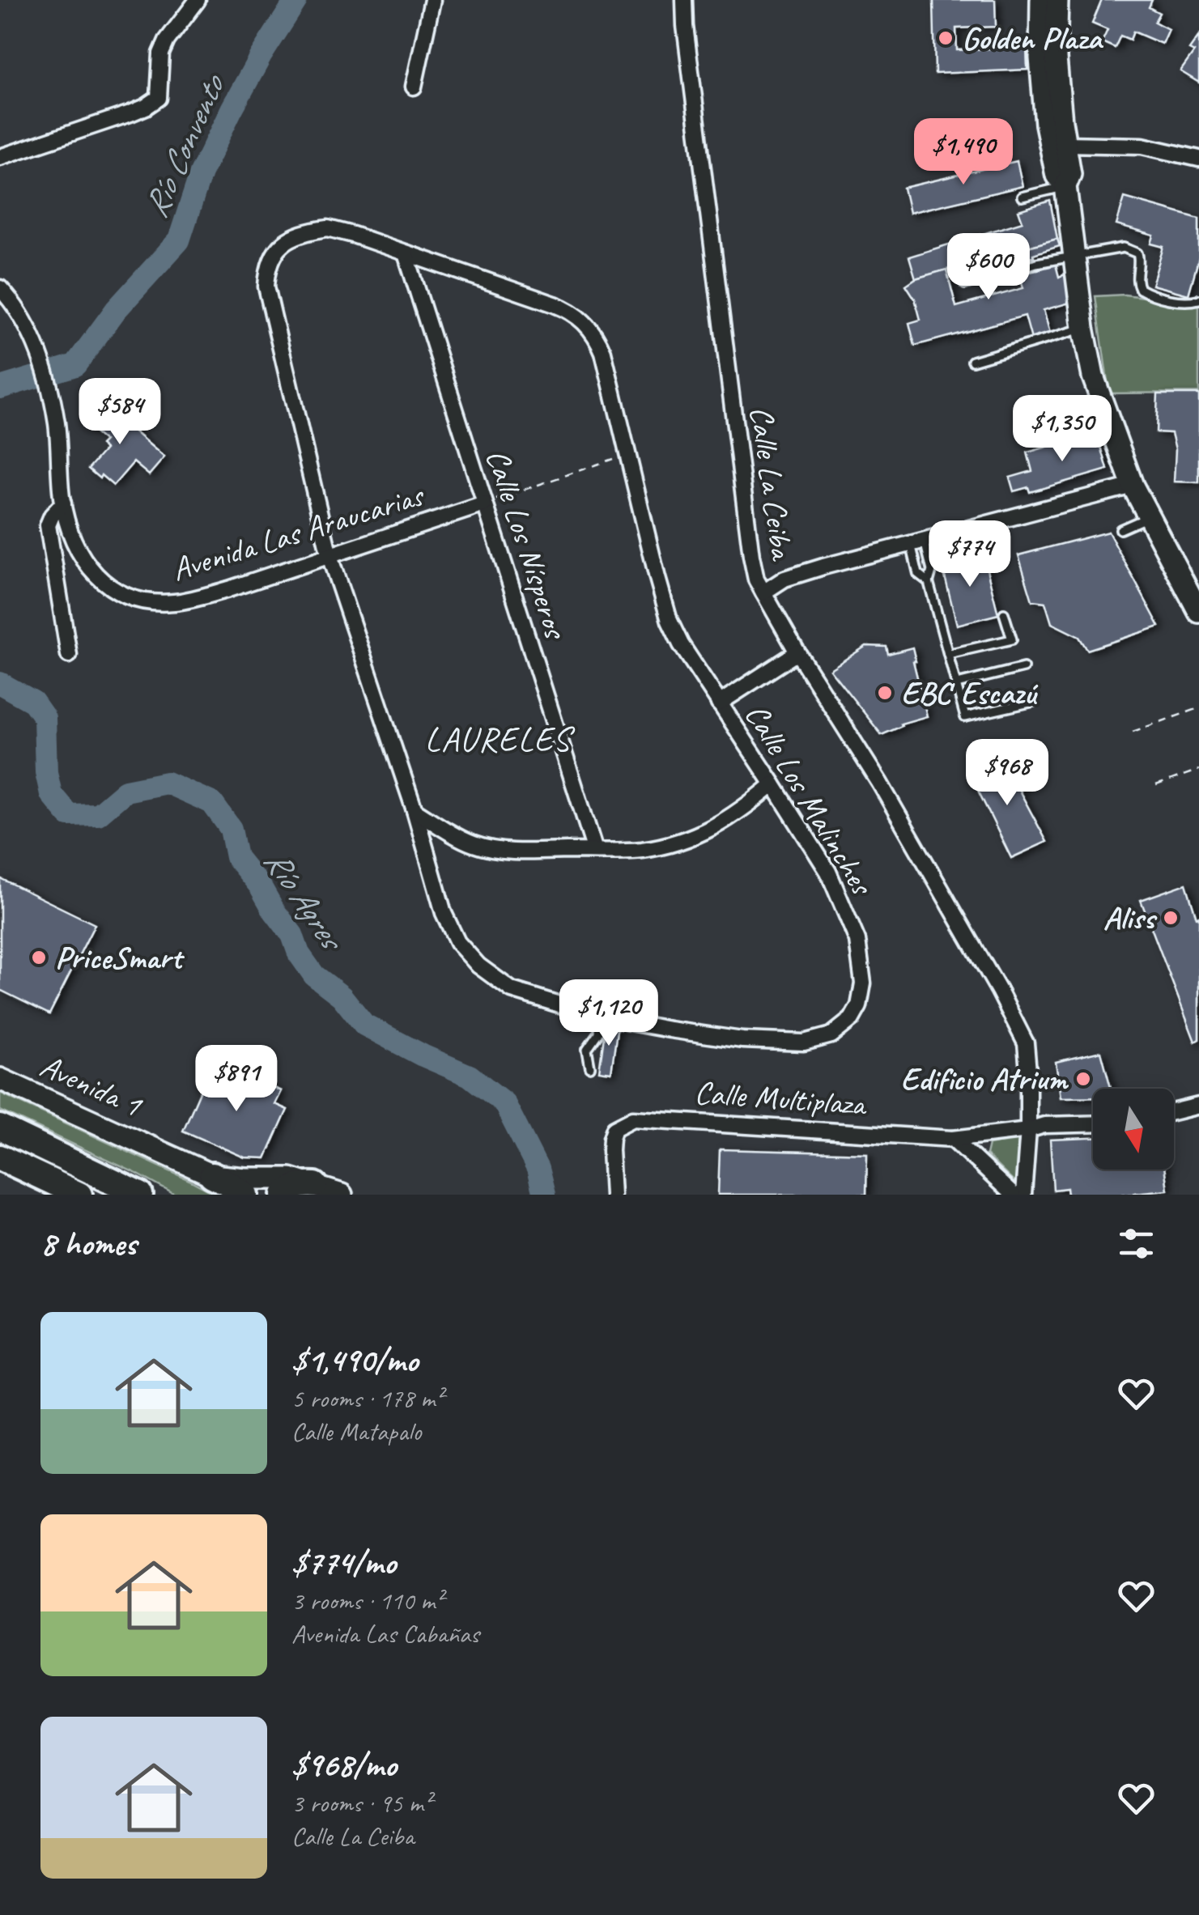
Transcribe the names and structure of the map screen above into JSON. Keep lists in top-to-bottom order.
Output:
{
  "streets": {
    "street": [
      "Calle La Ceiba",
      "Avenida Las Araucarias",
      "Calle Los Nísperos",
      "Calle Los Malinches",
      "Avenida 1",
      "Calle Multiplaza"
    ]
  },
  "crossings": [
    ["Calle La Ceiba", "Calle Multiplaza"],
    ["Avenida Las Araucarias", "Calle Los Nísperos"],
    ["Avenida Las Araucarias", "Calle Los Malinches"],
    ["Calle Los Nísperos", "Calle Los Malinches"]
  ],
  "districts": ["LAURELES"],
  "water": ["Río Convento", "Río Agres"],
  "places": [
    "Golden Plaza",
    "EBC Escazú",
    "Aliss",
    "PriceSmart",
    "Edificio Atrium"
  ],
  "north": "bottom",
  "page": {
    "price": [
      "$1,490",
      "$600",
      "$584",
      "$1,350",
      "$774",
      "$968",
      "$1,120",
      "$891"
    ],
    "heading": "8 homes",
    "list": [
      {
        "name": "$1,490/mo",
        "note": "5 rooms · 178 m² · Calle Matapalo"
      },
      {
        "name": "$774/mo",
        "note": "3 rooms · 110 m² · Avenida Las Cabañas"
      },
      {
        "name": "$968/mo",
        "note": "3 rooms · 95 m² · Calle La Ceiba"
      }
    ]
  }
}
